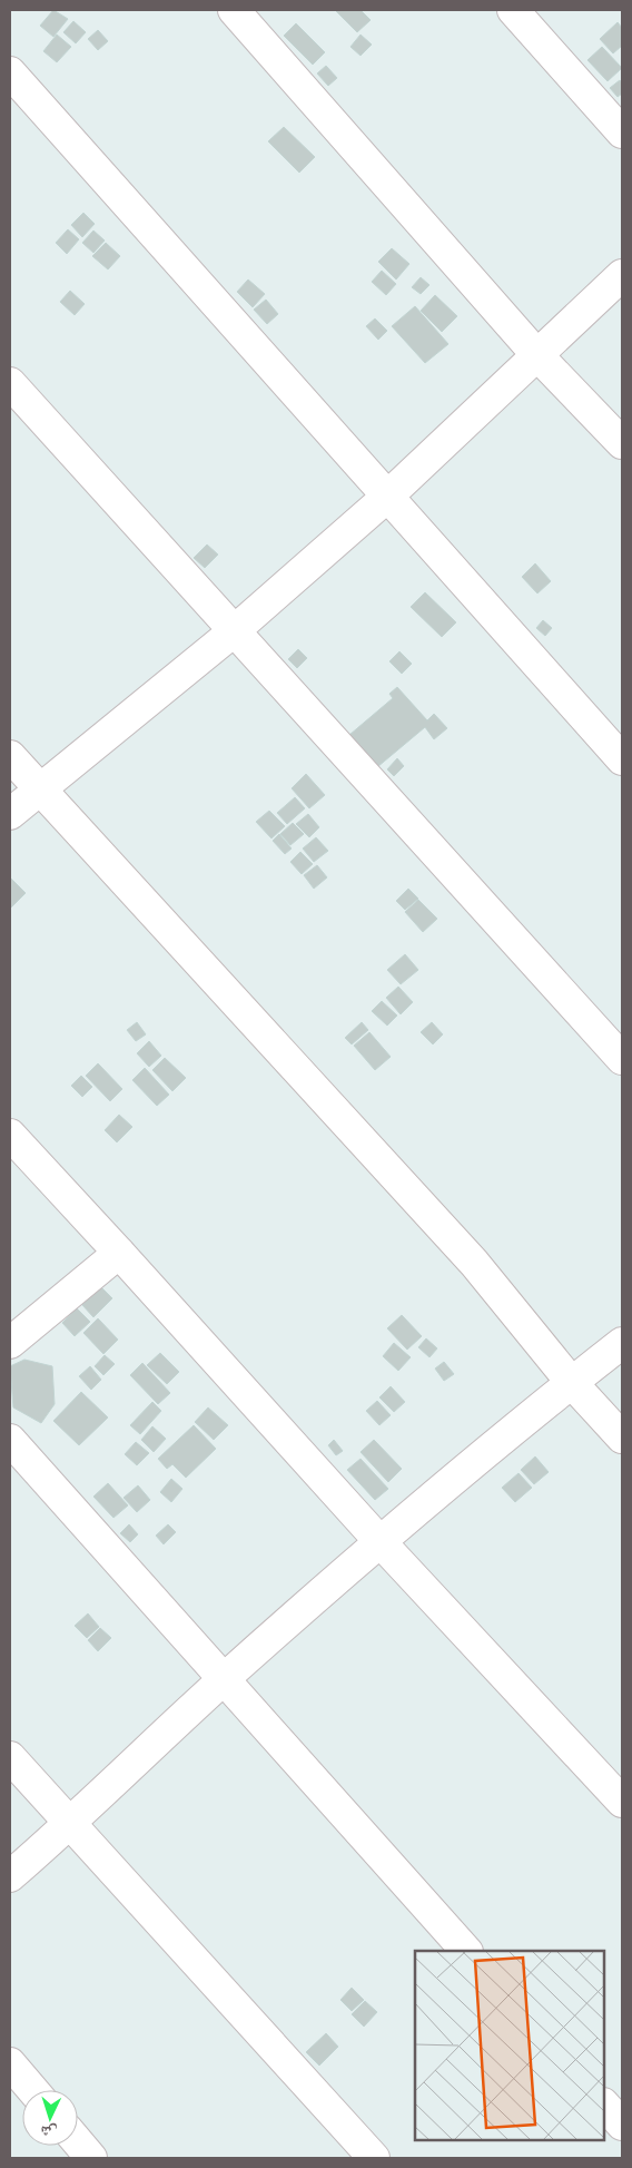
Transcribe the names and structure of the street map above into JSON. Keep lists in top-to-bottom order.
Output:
{
  "north": "bottom"
}
